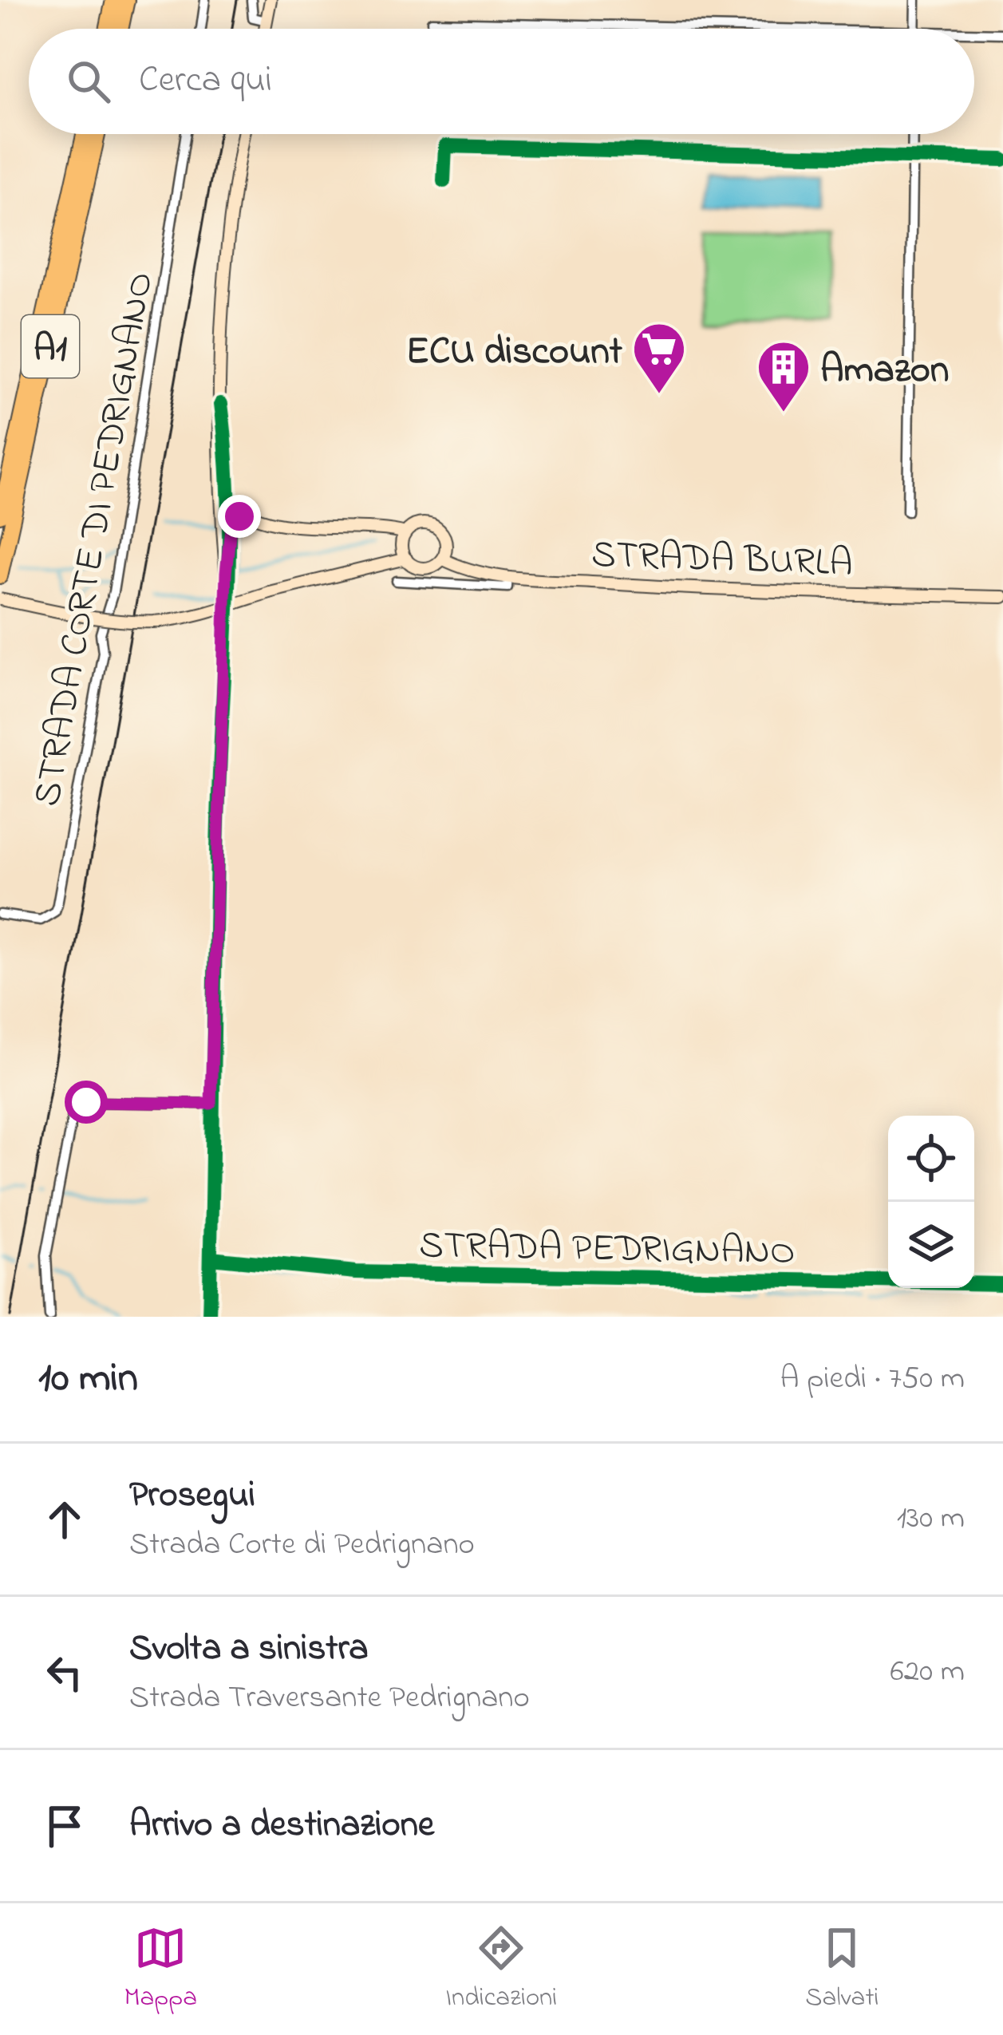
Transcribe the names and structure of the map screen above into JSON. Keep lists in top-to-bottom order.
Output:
{
  "streets": {
    "highway": ["A1"],
    "main road": ["STRADA BURLA"],
    "street": ["STRADA CORTE DI PEDRIGNANO", "STRADA PEDRIGNANO"]
  },
  "places": {
    "supermarket": ["ECU discount"],
    "building": ["Amazon"]
  },
  "page": {
    "search": "Cerca qui",
    "heading": ["10 min", "A piedi · 750 m"],
    "list": [
      ["Prosegui", "Strada Corte di Pedrignano", "130 m"],
      ["Svolta a sinistra", "Strada Traversante Pedrignano", "620 m"],
      "Arrivo a destinazione"
    ],
    "nav": ["Mappa", "Indicazioni", "Salvati"]
  }
}
